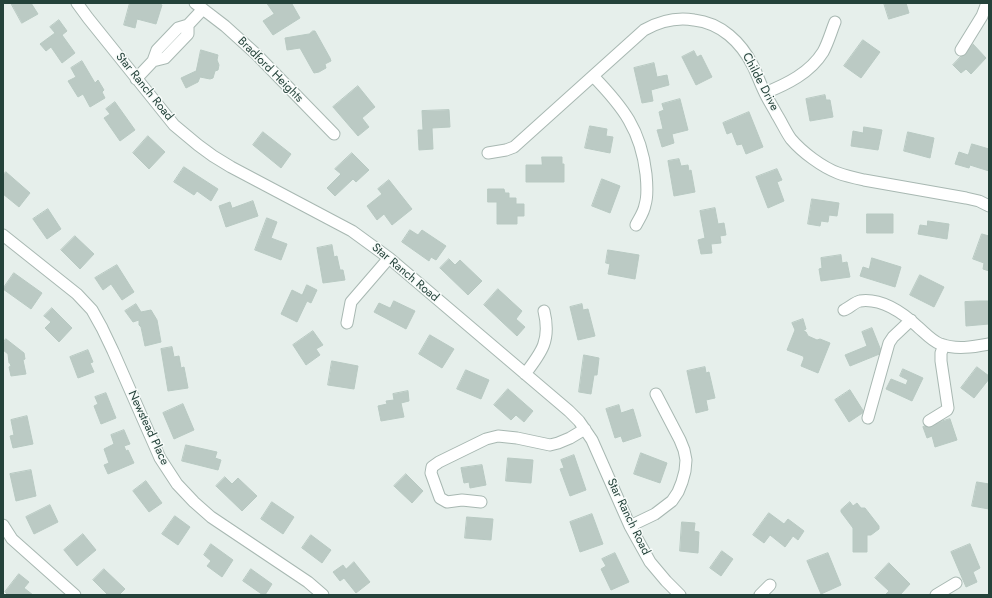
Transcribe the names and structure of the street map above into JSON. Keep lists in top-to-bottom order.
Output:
{
  "streets": {
    "street": [
      "Bradford Heights",
      "Childe Drive",
      "Star Ranch Road",
      "Newstead Place"
    ]
  },
  "crossings": [
    ["Bradford Heights", "Star Ranch Road"]
  ]
}
